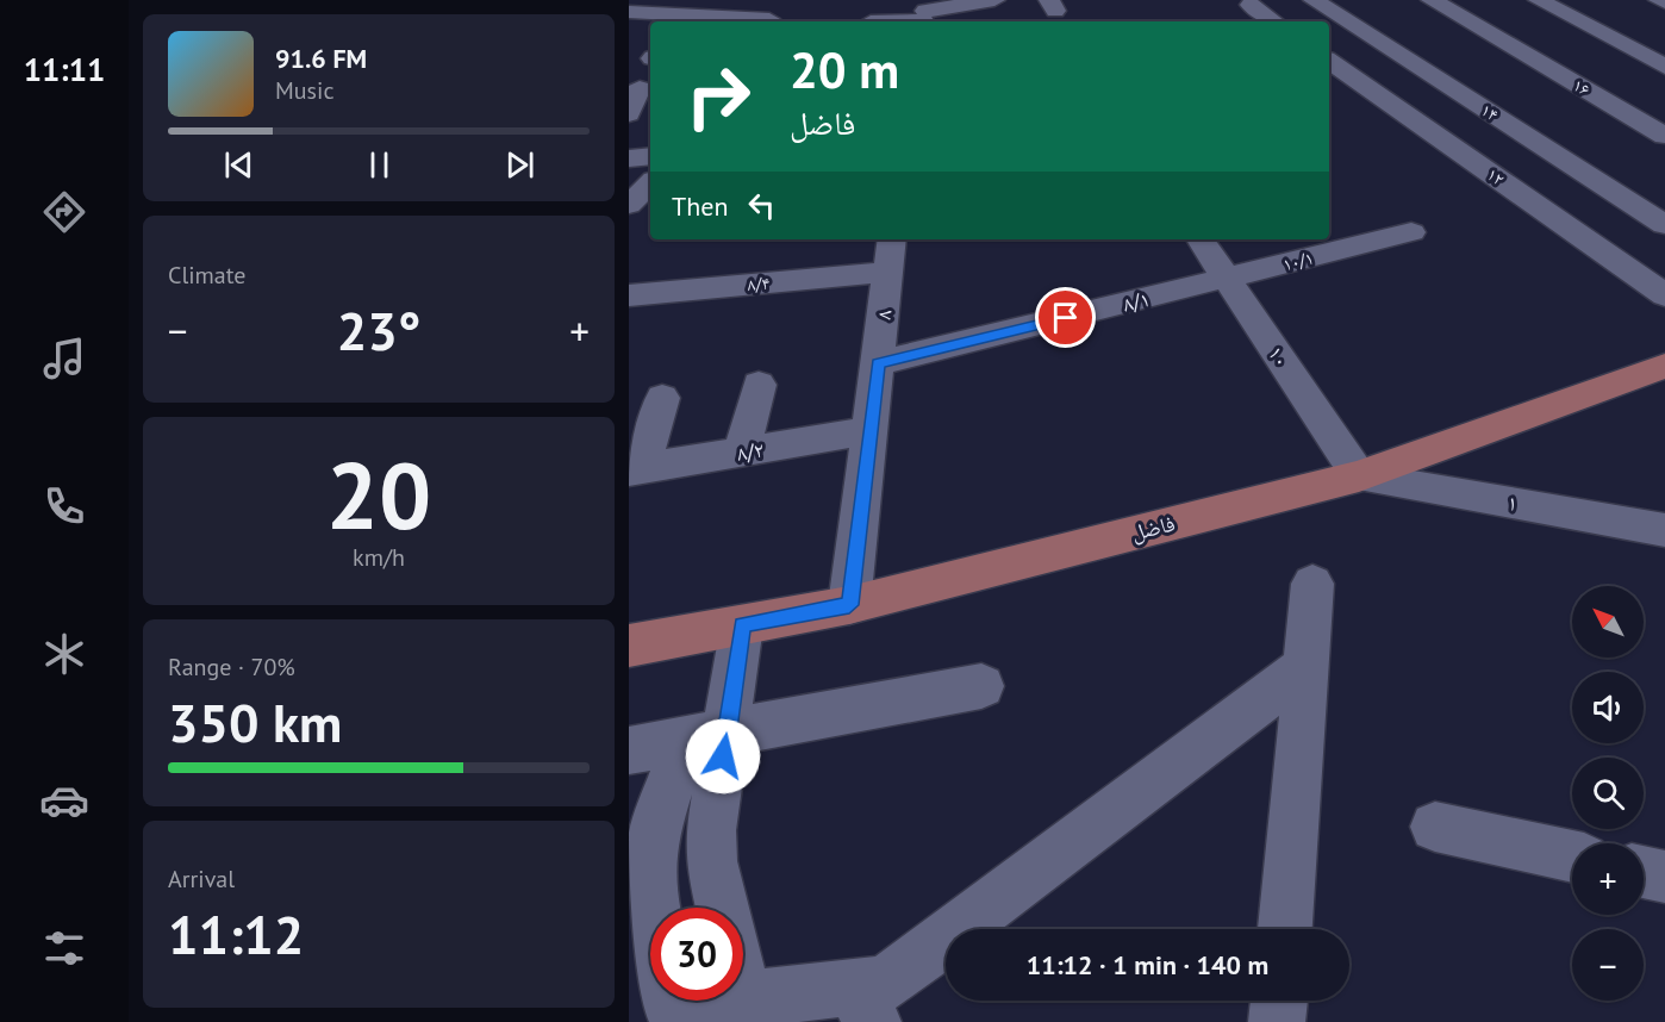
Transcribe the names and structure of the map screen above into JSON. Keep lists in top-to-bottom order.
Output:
{
  "streets": {
    "main road": ["فاضل"],
    "street": [
      "۱۶",
      "۱۴",
      "۱۲",
      "۱۰/۱",
      "۸/۴",
      "۸/۱",
      "۸",
      "۱۰",
      "۸/۲",
      "۱"
    ]
  },
  "crossings": [
    ["۱۰/۱", "۸/۱"],
    ["۱۰/۱", "۱۰"],
    ["۸/۴", "۸"],
    ["۸/۱", "۸"],
    ["۸/۱", "۱۰"],
    ["۸", "۸/۲"],
    ["۸", "فاضل"],
    ["۱۰", "۱"],
    ["۱۰", "فاضل"],
    ["۱", "فاضل"]
  ],
  "north": "top left",
  "page": {
    "tabs": "11:11",
    "turn": ["20 m", "فاضل"],
    "song": ["91.6 FM", "Music"],
    "then": "Then",
    "tile": [
      "Climate",
      ["20", "km/h"],
      ["Range · 70%", "350 km"],
      ["Arrival", "11:12"]
    ],
    "heat": ["−", "23°", "+"],
    "map_buttons": ["+", "−"],
    "limit": "30",
    "trip": "11:12 · 1 min · 140 m"
  }
}
